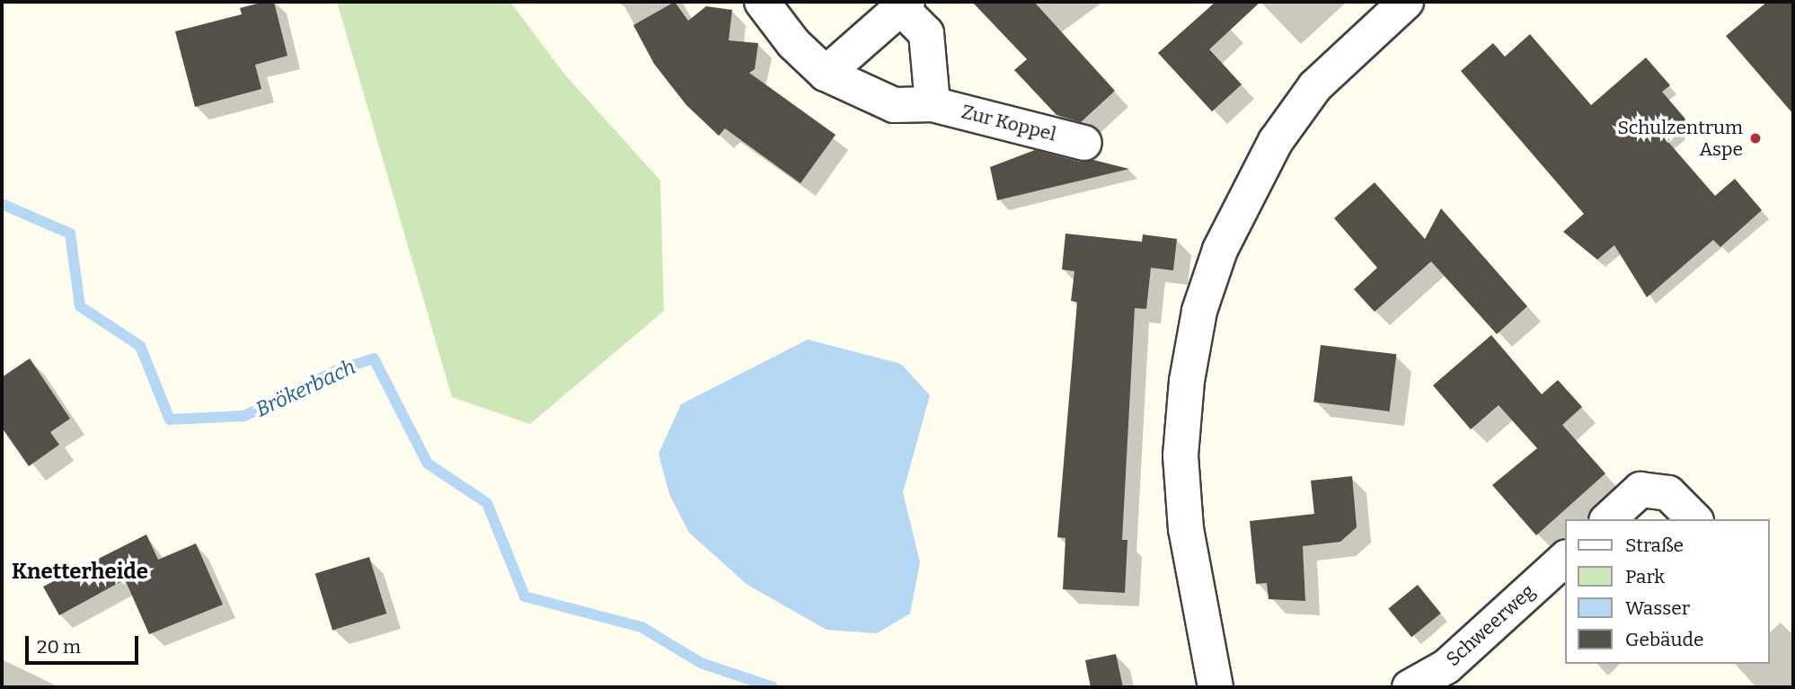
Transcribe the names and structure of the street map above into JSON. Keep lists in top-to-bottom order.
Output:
{
  "streets": {
    "street": ["Zur Koppel", "Schweerweg"]
  },
  "districts": ["Knetterheide"],
  "water": ["Brökerbach"],
  "places": ["Schulzentrum Aspe"],
  "legend": [
    "Straße",
    "Park",
    "Wasser",
    "Gebäude"
  ],
  "scale_bar": "20 m"
}
